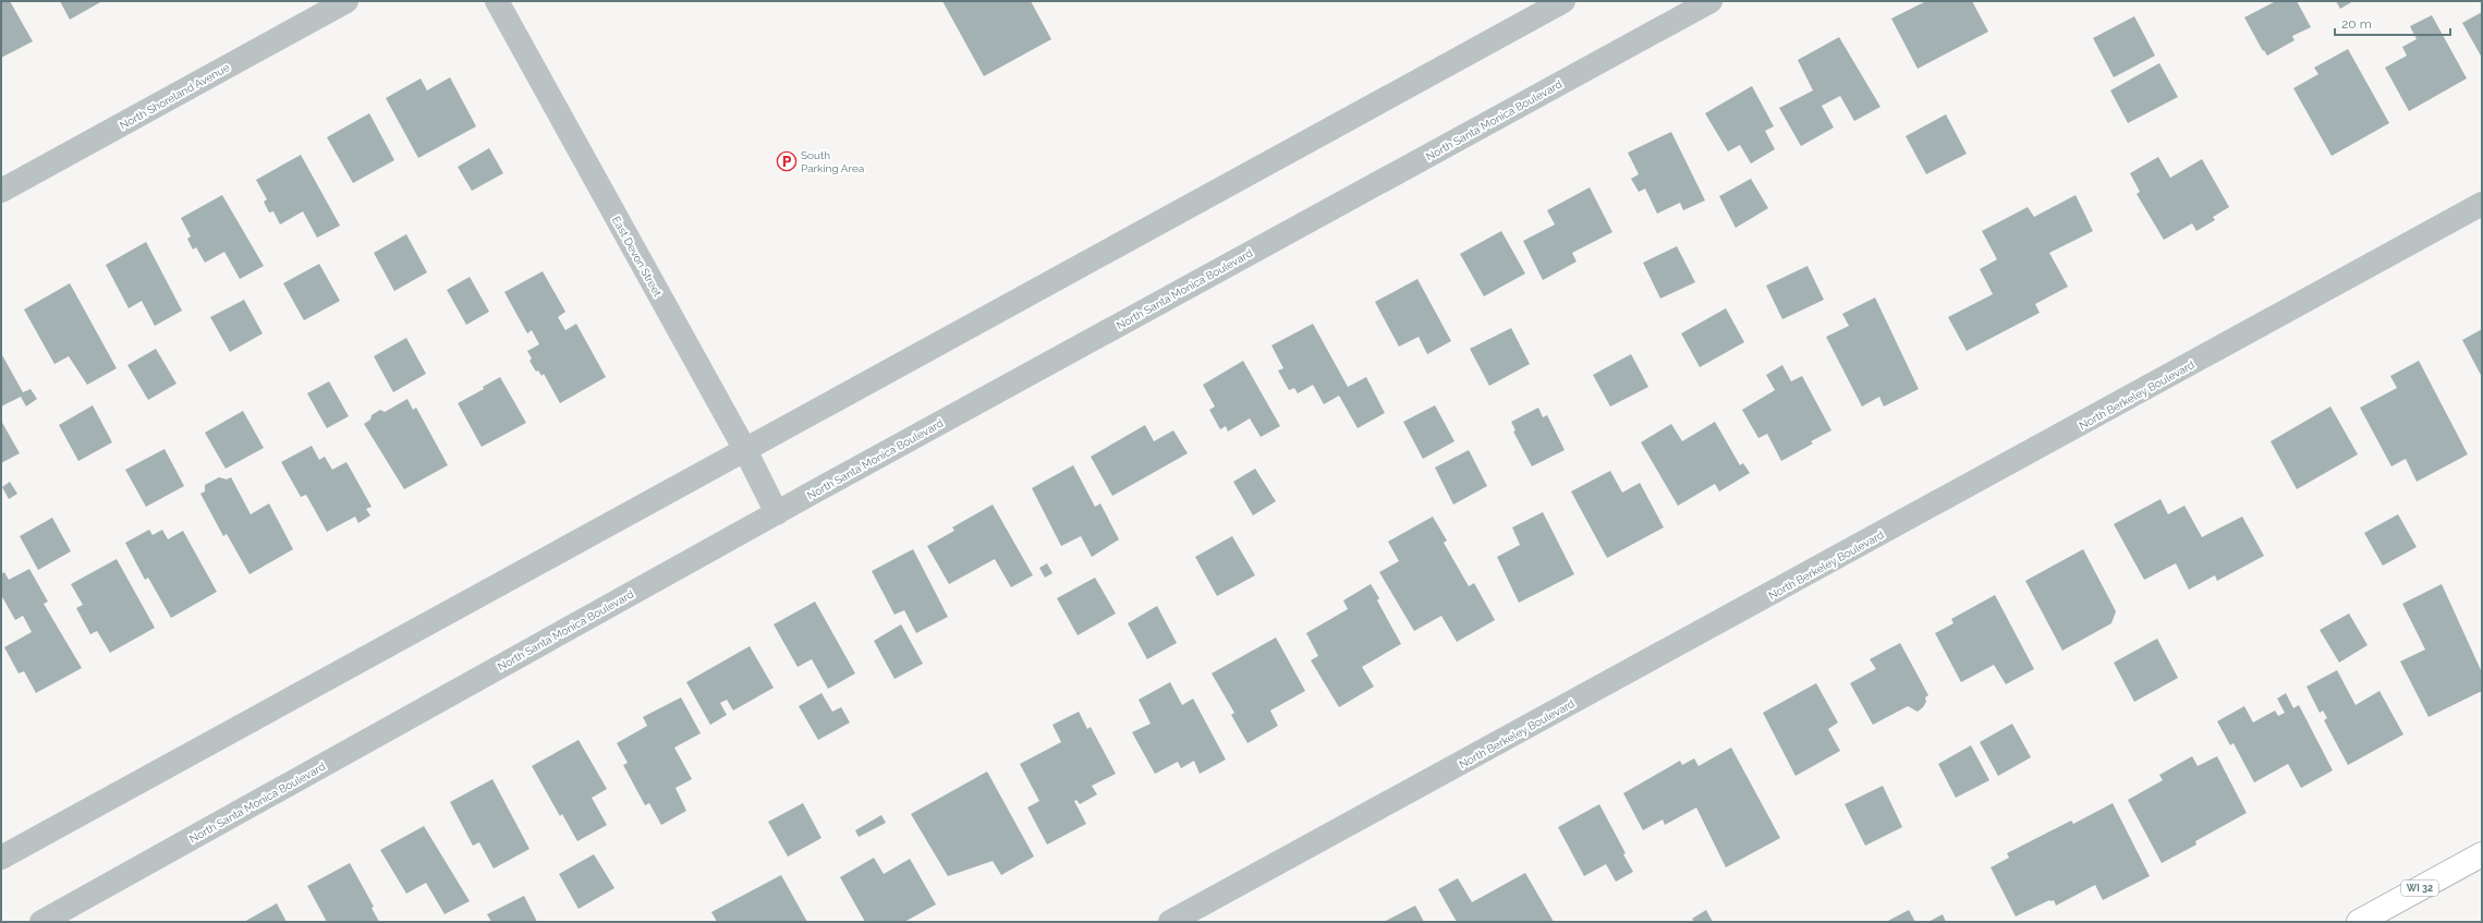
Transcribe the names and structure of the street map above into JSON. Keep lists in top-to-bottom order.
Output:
{
  "streets": {
    "main road": ["WI 32"],
    "street": [
      "North Shoreland Avenue",
      "North Santa Monica Boulevard",
      "East Devon Street",
      "North Berkeley Boulevard"
    ]
  },
  "crossings": [
    ["North Santa Monica Boulevard", "East Devon Street"]
  ],
  "places": {
    "parking": ["South Parking Area"]
  },
  "scale_bar": "20 m"
}
